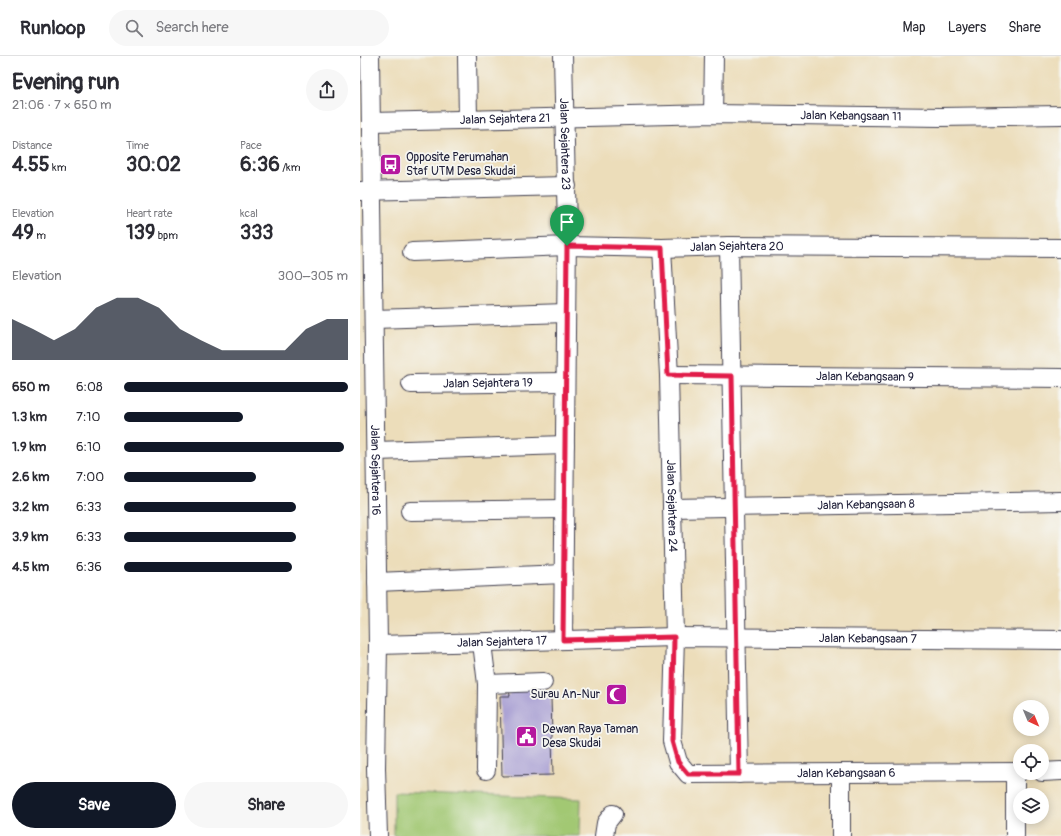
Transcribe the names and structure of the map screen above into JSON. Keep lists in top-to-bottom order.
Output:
{
  "streets": {
    "street": [
      "Jalan Kebangsaan 11",
      "Jalan Sejahtera 21",
      "Jalan Sejahtera 23",
      "Jalan Sejahtera 20",
      "Jalan Kebangsaan 9",
      "Jalan Sejahtera 19",
      "Jalan Sejahtera 16",
      "Jalan Sejahtera 24",
      "Jalan Kebangsaan 8",
      "Jalan Kebangsaan 7",
      "Jalan Sejahtera 17",
      "Jalan Kebangsaan 6"
    ]
  },
  "crossings": [
    ["Jalan Kebangsaan 11", "Jalan Sejahtera 21"],
    ["Jalan Sejahtera 21", "Jalan Sejahtera 23"],
    ["Jalan Sejahtera 21", "Jalan Sejahtera 16"],
    ["Jalan Sejahtera 23", "Jalan Sejahtera 20"],
    ["Jalan Sejahtera 23", "Jalan Sejahtera 19"],
    ["Jalan Sejahtera 23", "Jalan Sejahtera 17"],
    ["Jalan Sejahtera 20", "Jalan Sejahtera 24"],
    ["Jalan Kebangsaan 9", "Jalan Sejahtera 24"],
    ["Jalan Sejahtera 16", "Jalan Sejahtera 17"],
    ["Jalan Sejahtera 24", "Jalan Kebangsaan 8"],
    ["Jalan Sejahtera 24", "Jalan Kebangsaan 7"],
    ["Jalan Sejahtera 24", "Jalan Sejahtera 17"],
    ["Jalan Sejahtera 24", "Jalan Kebangsaan 6"],
    ["Jalan Kebangsaan 7", "Jalan Sejahtera 17"]
  ],
  "places": {
    "bus stop": ["Opposite Perumahan Staf UTM Desa Skudai"],
    "mosque": ["Surau An-Nur"],
    "public building": ["Dewan Raya Taman Desa Skudai"]
  },
  "north": "bottom right",
  "page": {
    "header": "Runloop",
    "search": "Search here",
    "nav": ["Map", "Layers", "Share"],
    "heading": ["Evening run", "21:06 · 7 × 650 m"],
    "stats": [
      ["Distance", "4.55 km"],
      ["Time", "30:02"],
      ["Pace", "6:36 /km"],
      ["Elevation", "49 m"],
      ["Heart rate", "139 bpm"],
      ["kcal", "333"]
    ],
    "chart": ["Elevation", "300–305 m"],
    "list": [
      {
        "name": "650 m",
        "note": "6:08"
      },
      {
        "name": "1.3 km",
        "note": "7:10"
      },
      {
        "name": "1.9 km",
        "note": "6:10"
      },
      {
        "name": "2.6 km",
        "note": "7:00"
      },
      {
        "name": "3.2 km",
        "note": "6:33"
      },
      {
        "name": "3.9 km",
        "note": "6:33"
      },
      {
        "name": "4.5 km",
        "note": "6:36"
      }
    ],
    "buttons": ["Save", "Share"]
  }
}
